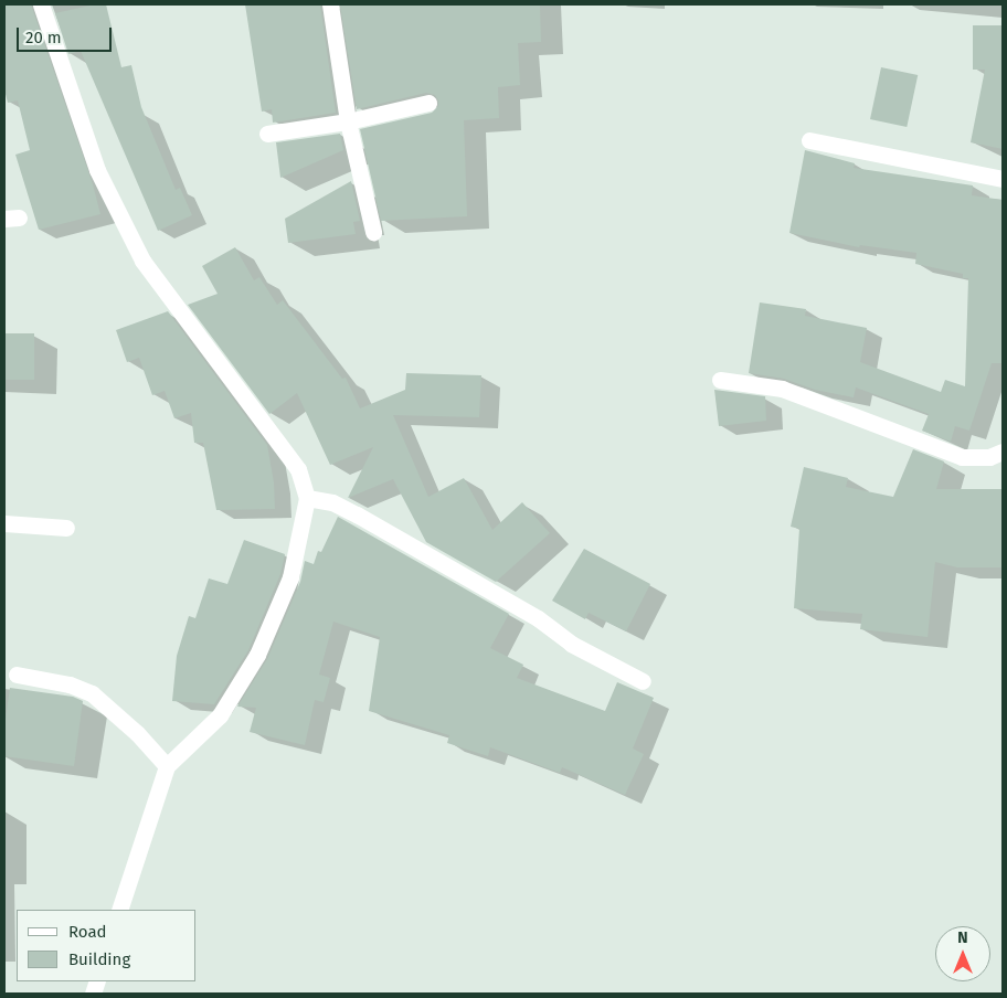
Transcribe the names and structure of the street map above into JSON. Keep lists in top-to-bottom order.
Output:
{
  "legend": ["Road", "Building"],
  "scale_bar": "20 m",
  "north": "top"
}
